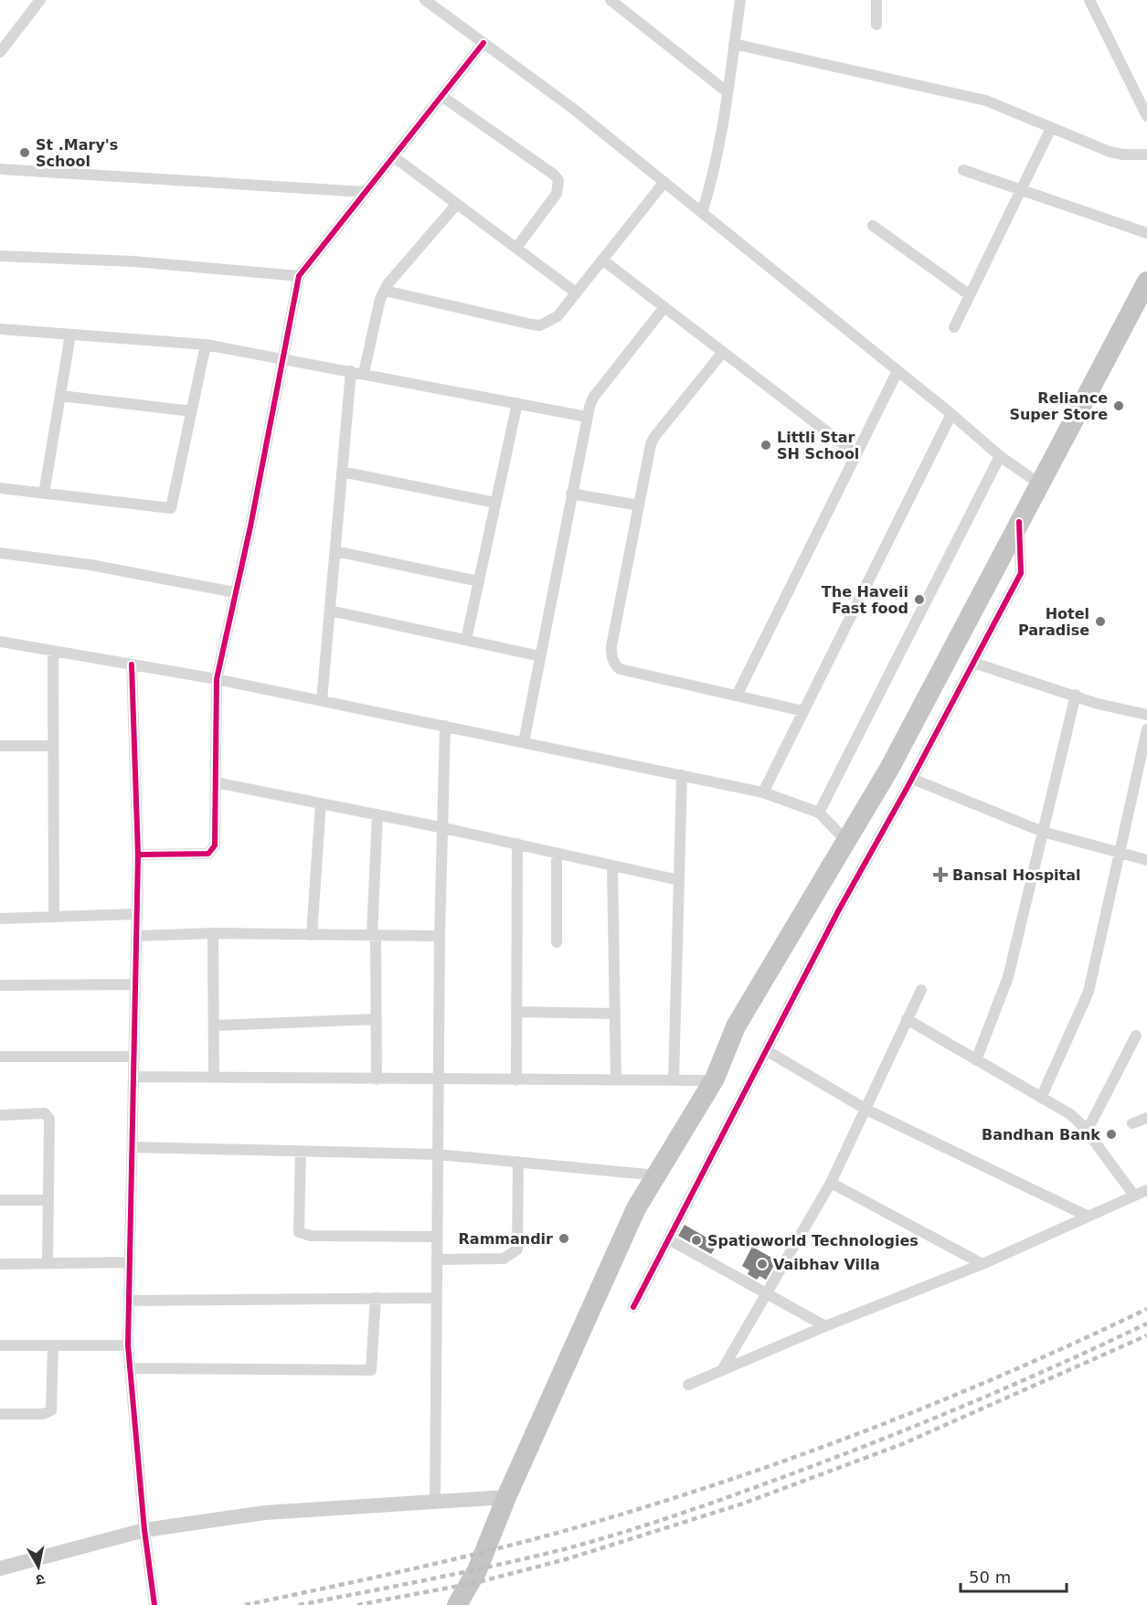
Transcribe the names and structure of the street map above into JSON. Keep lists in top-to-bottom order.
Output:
{
  "places": {
    "other": [
      "St .Mary's School",
      "Reliance Super Store",
      "Littli Star SH School",
      "The Haveii Fast food",
      "Hotel Paradise",
      "Bandhan Bank",
      "Rammandir",
      "Spatioworld Technologies",
      "Vaibhav Villa"
    ],
    "health": ["Bansal Hospital"]
  },
  "scale_bar": "50 m",
  "north": "bottom"
}
